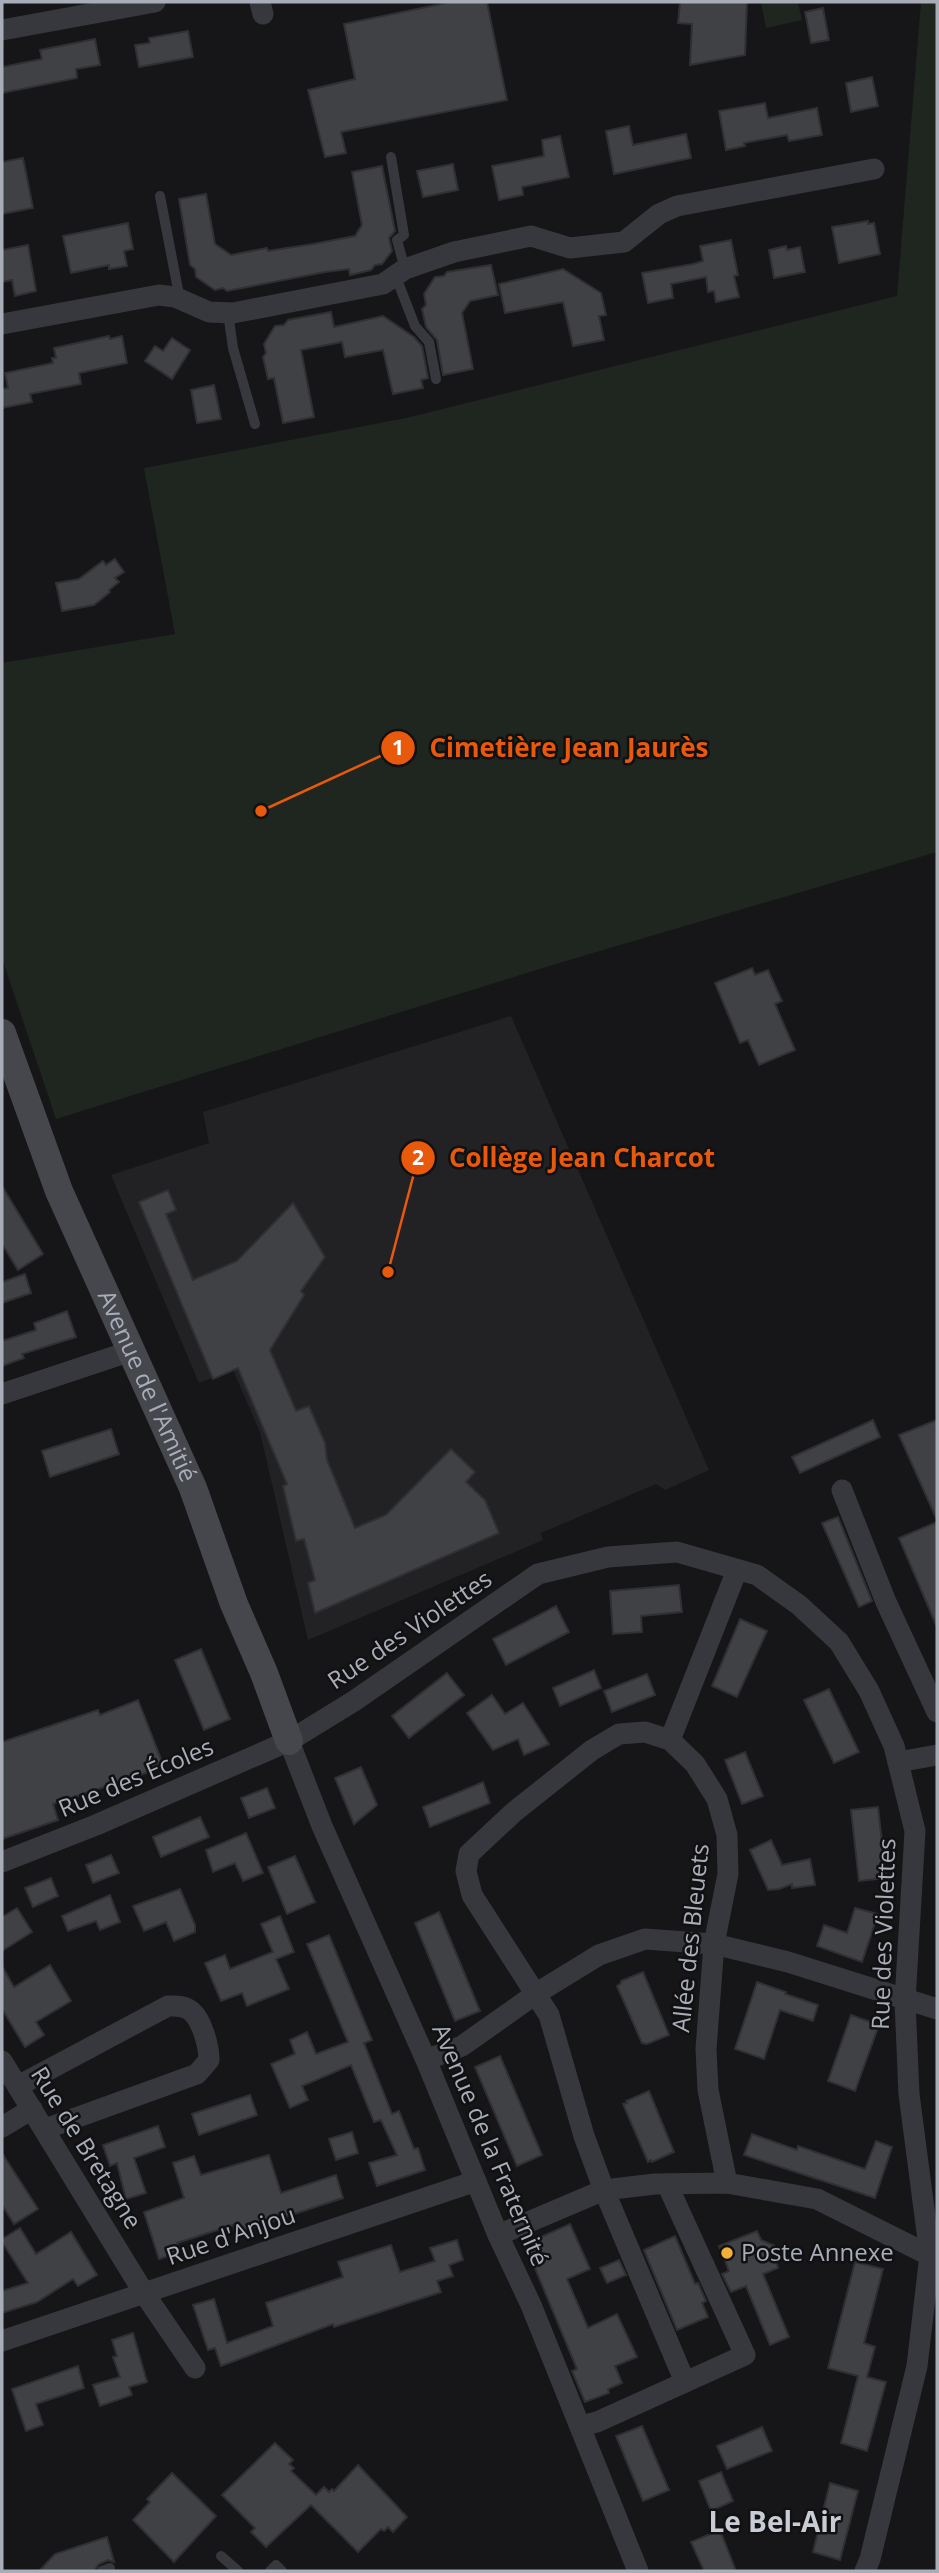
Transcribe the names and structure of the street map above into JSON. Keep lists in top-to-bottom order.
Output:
{
  "streets": {
    "street": [
      "Avenue de l'Amitié",
      "Rue des Violettes",
      "Rue des Écoles",
      "Allée des Bleuets",
      "Avenue de la Fraternité",
      "Rue de Bretagne",
      "Rue d'Anjou"
    ]
  },
  "crossings": [
    ["Avenue de l'Amitié", "Rue des Violettes"],
    ["Avenue de l'Amitié", "Rue des Écoles"],
    ["Avenue de l'Amitié", "Avenue de la Fraternité"],
    ["Rue des Violettes", "Rue des Écoles"],
    ["Rue des Violettes", "Avenue de la Fraternité"],
    ["Rue des Écoles", "Avenue de la Fraternité"],
    ["Avenue de la Fraternité", "Rue d'Anjou"],
    ["Rue de Bretagne", "Rue d'Anjou"]
  ],
  "districts": ["Le Bel-Air"],
  "places": ["Cimetière Jean Jaurès", "Collège Jean Charcot", "Poste Annexe"]
}
